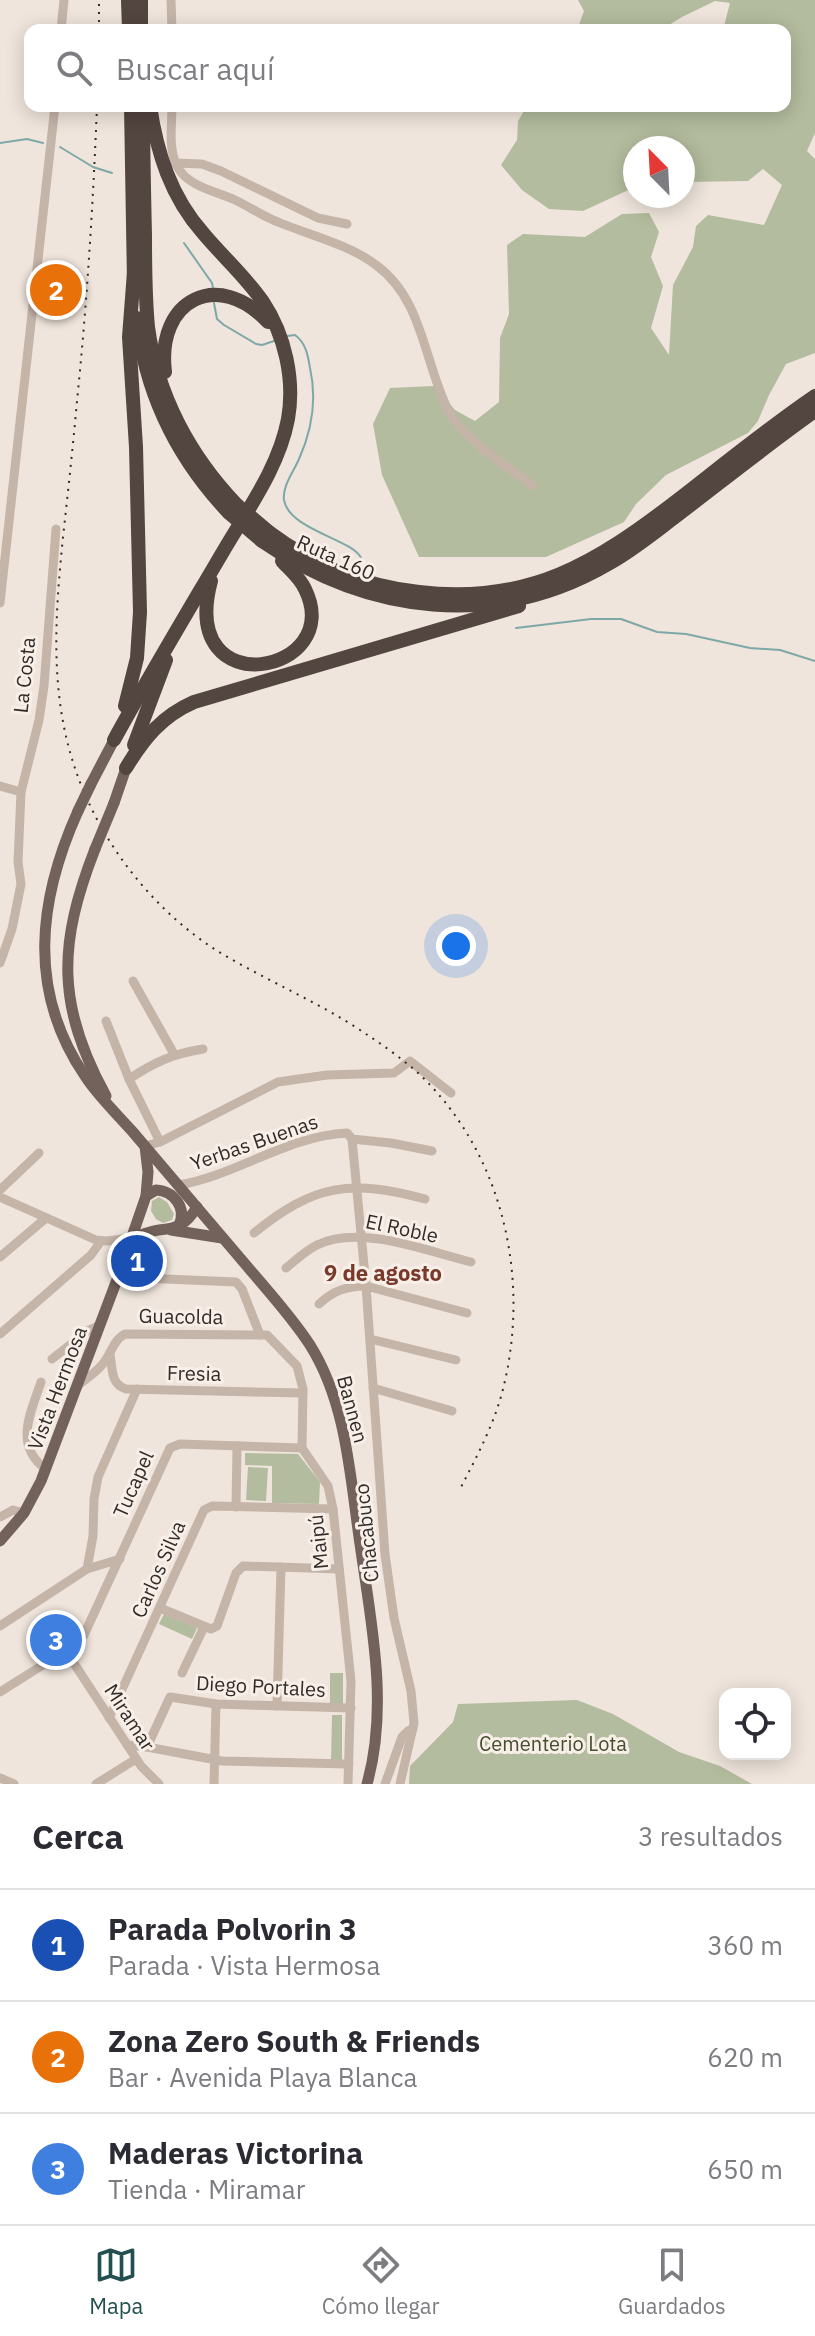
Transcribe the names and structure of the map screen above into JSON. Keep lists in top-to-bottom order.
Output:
{
  "streets": {
    "highway": ["Ruta 160"],
    "main road": ["Vista Hermosa", "Bannen"],
    "street": [
      "La Costa",
      "Yerbas Buenas",
      "El Roble",
      "Guacolda",
      "Fresia",
      "Tucapel",
      "Chacabuco",
      "Maipú",
      "Carlos Silva",
      "Diego Portales",
      "Miramar"
    ]
  },
  "crossings": [
    ["Yerbas Buenas", "Bannen"],
    ["Yerbas Buenas", "Chacabuco"],
    ["El Roble", "Chacabuco"],
    ["Guacolda", "Fresia"],
    ["Guacolda", "Vista Hermosa"],
    ["Tucapel", "Maipú"],
    ["Tucapel", "Miramar"],
    ["Maipú", "Carlos Silva"],
    ["Maipú", "Diego Portales"],
    ["Carlos Silva", "Miramar"]
  ],
  "districts": ["9 de agosto"],
  "parks": ["Cementerio Lota"],
  "north": "top left",
  "page": {
    "search": "Buscar aquí",
    "pins": ["2", "1", "3"],
    "heading": ["Cerca", "3 resultados"],
    "list": [
      {
        "mark": "1",
        "name": "Parada Polvorin 3",
        "note": "Parada · Vista Hermosa",
        "value": "360 m"
      },
      {
        "mark": "2",
        "name": "Zona Zero South & Friends",
        "note": "Bar · Avenida Playa Blanca",
        "value": "620 m"
      },
      {
        "mark": "3",
        "name": "Maderas Victorina",
        "note": "Tienda · Miramar",
        "value": "650 m"
      }
    ],
    "nav": ["Mapa", "Cómo llegar", "Guardados"]
  }
}
